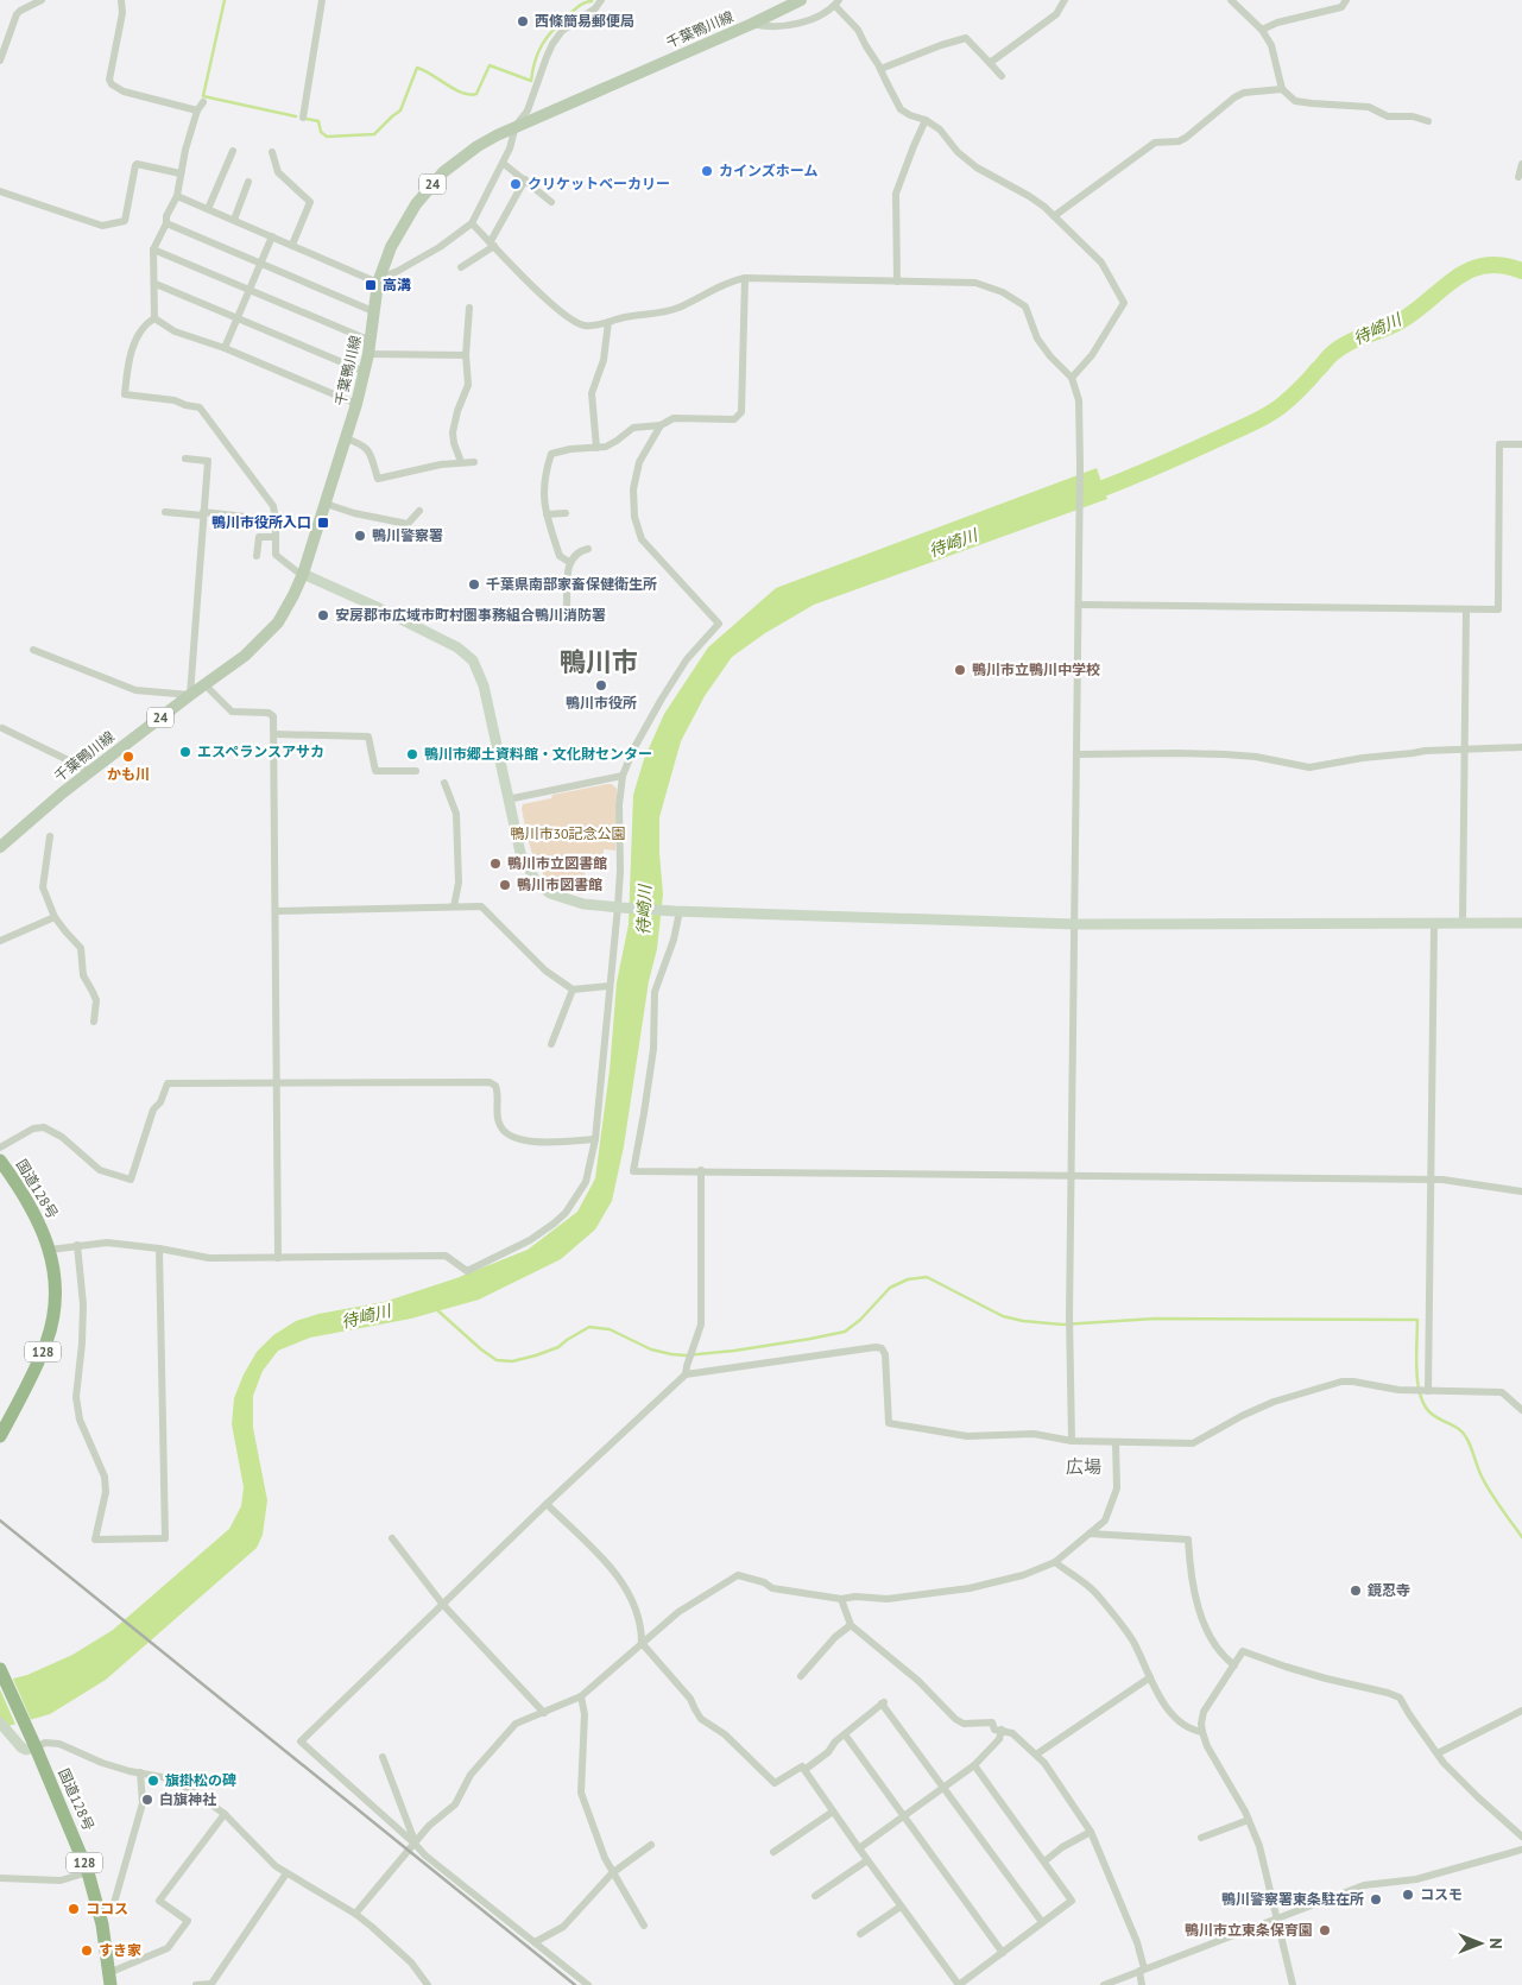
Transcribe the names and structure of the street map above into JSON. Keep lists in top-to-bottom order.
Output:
{
  "streets": {
    "highway": ["国道128号", "128"],
    "main road": ["千葉鴨川線", "24"]
  },
  "districts": ["鴨川市", "広場"],
  "water": ["待崎川"],
  "parks": ["鴨川市30記念公園"],
  "places": {
    "other": [
      "西條簡易郵便局",
      "カインズホーム",
      "クリケットベーカリー",
      "鴨川警察署",
      "千葉県南部家畜保健衛生所",
      "安房郡市広域市町村圏事務組合鴨川消防署",
      "鴨川市立鴨川中学校",
      "鴨川市役所",
      "エスペランスアサカ",
      "鴨川市郷土資料館・文化財センター",
      "かも川",
      "鴨川市立図書館",
      "鴨川市図書館",
      "鏡忍寺",
      "旗掛松の碑",
      "白旗神社",
      "コスモ",
      "鴨川警察署東条駐在所",
      "ココス",
      "鴨川市立東条保育園",
      "すき家"
    ],
    "transit": ["高溝", "鴨川市役所入口"]
  },
  "north": "right"
}
